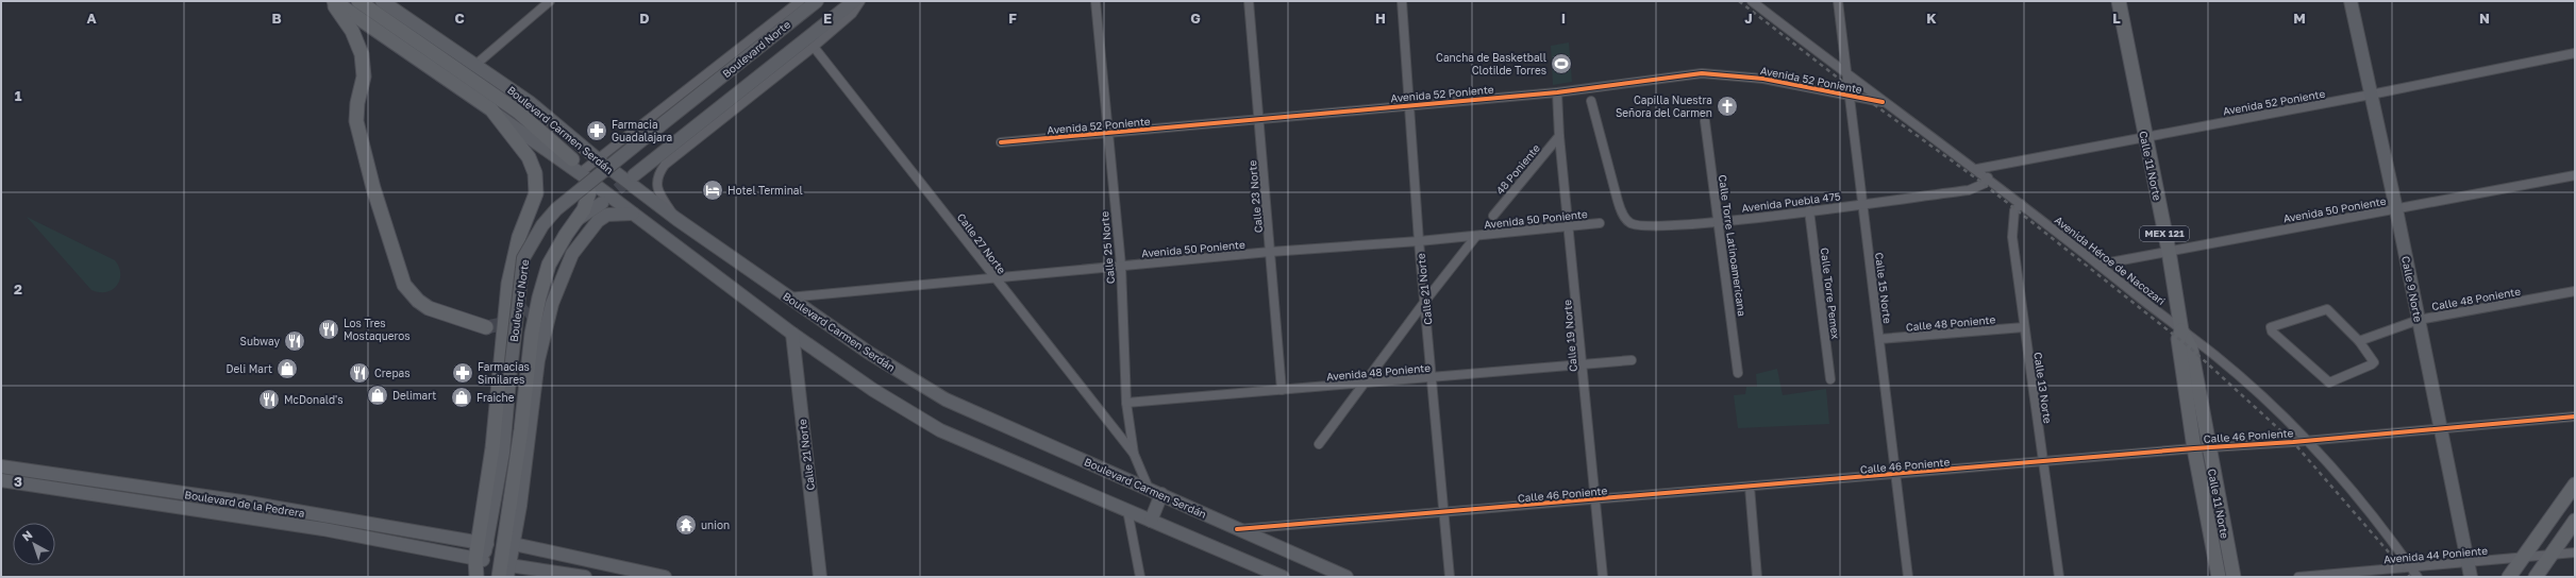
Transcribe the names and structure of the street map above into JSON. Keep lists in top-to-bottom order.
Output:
{
  "streets": {
    "main road": [
      "Boulevard Norte",
      "Boulevard Carmen Serdán",
      "Calle 11 Norte",
      "MEX 121",
      "Calle 21 Norte",
      "Calle 9 Norte",
      "Boulevard de la Pedrera"
    ],
    "street": [
      "Avenida 52 Poniente",
      "48 Poniente",
      "Calle 23 Norte",
      "Avenida Puebla 475",
      "Avenida 50 Poniente",
      "Calle 27 Norte",
      "Calle Torre Latinoamericana",
      "Calle 25 Norte",
      "Avenida Héroe de Nacozari",
      "Calle 15 Norte",
      "Calle Torre Pemex",
      "Calle 48 Poniente",
      "Calle 19 Norte",
      "Avenida 48 Poniente",
      "Calle 13 Norte",
      "Calle 46 Poniente",
      "Avenida 44 Poniente"
    ]
  },
  "crossings": [
    ["Boulevard Norte", "Boulevard Carmen Serdán"],
    ["Boulevard Norte", "Boulevard de la Pedrera"],
    ["Avenida 52 Poniente", "Calle 11 Norte"],
    ["Avenida 52 Poniente", "Calle 23 Norte"],
    ["Avenida 52 Poniente", "Calle 25 Norte"],
    ["Avenida 52 Poniente", "Avenida Héroe de Nacozari"],
    ["Avenida 52 Poniente", "Calle 15 Norte"],
    ["Avenida 52 Poniente", "Calle 21 Norte"],
    ["Avenida 52 Poniente", "Calle 9 Norte"],
    ["Avenida 52 Poniente", "Calle 19 Norte"],
    ["Boulevard Carmen Serdán", "Avenida 50 Poniente"],
    ["Boulevard Carmen Serdán", "Calle 25 Norte"],
    ["Boulevard Carmen Serdán", "Calle 21 Norte"],
    ["Boulevard Carmen Serdán", "Calle 46 Poniente"],
    ["Calle 11 Norte", "Avenida 50 Poniente"],
    ["Calle 11 Norte", "Avenida Héroe de Nacozari"],
    ["Calle 11 Norte", "Calle 46 Poniente"],
    ["48 Poniente", "Calle 19 Norte"],
    ["Calle 23 Norte", "Avenida 50 Poniente"],
    ["Calle 23 Norte", "Avenida 48 Poniente"],
    ["Avenida Puebla 475", "Calle Torre Latinoamericana"],
    ["Avenida Puebla 475", "Calle 15 Norte"],
    ["Avenida Puebla 475", "Calle Torre Pemex"],
    ["Avenida 50 Poniente", "Calle 27 Norte"],
    ["Avenida 50 Poniente", "Calle 25 Norte"],
    ["Avenida 50 Poniente", "Avenida Héroe de Nacozari"],
    ["Avenida 50 Poniente", "Calle 21 Norte"],
    ["Avenida 50 Poniente", "Calle 9 Norte"],
    ["Avenida 50 Poniente", "Calle 19 Norte"],
    ["Calle 27 Norte", "Calle 25 Norte"],
    ["Calle 25 Norte", "Avenida 48 Poniente"],
    ["Avenida Héroe de Nacozari", "Calle 15 Norte"],
    ["Avenida Héroe de Nacozari", "Calle 13 Norte"],
    ["Avenida Héroe de Nacozari", "Calle 46 Poniente"],
    ["Avenida Héroe de Nacozari", "Avenida 44 Poniente"],
    ["Calle 15 Norte", "Calle 48 Poniente"],
    ["Calle 15 Norte", "Calle 46 Poniente"],
    ["Calle 21 Norte", "Avenida 48 Poniente"],
    ["Calle 21 Norte", "Calle 46 Poniente"],
    ["Calle 9 Norte", "Calle 48 Poniente"],
    ["Calle 9 Norte", "Calle 46 Poniente"],
    ["Calle 9 Norte", "Avenida 44 Poniente"],
    ["Calle 48 Poniente", "Calle 13 Norte"],
    ["Calle 19 Norte", "Avenida 48 Poniente"],
    ["Calle 19 Norte", "Calle 46 Poniente"],
    ["Calle 13 Norte", "Calle 46 Poniente"]
  ],
  "places": {
    "sports": ["Cancha de Basketball Clotilde Torres"],
    "church": ["Capilla Nuestra Señora del Carmen"],
    "pharmacy": ["Farmacia Guadalajara", "Farmacias Similares"],
    "hotel": ["Hotel Terminal"],
    "restaurant": [
      "Los Tres Mostaqueros",
      "Subway",
      "Crepas",
      "McDonald's"
    ],
    "shop": ["Deli Mart", "Delimart", "Fraiche"],
    "temple": ["union"]
  },
  "north": "top left",
  "grid": {
    "columns": [
      "A",
      "B",
      "C",
      "D",
      "E",
      "F",
      "G",
      "H",
      "I",
      "J",
      "K",
      "L",
      "M",
      "N"
    ],
    "rows": ["1", "2", "3"]
  }
}
